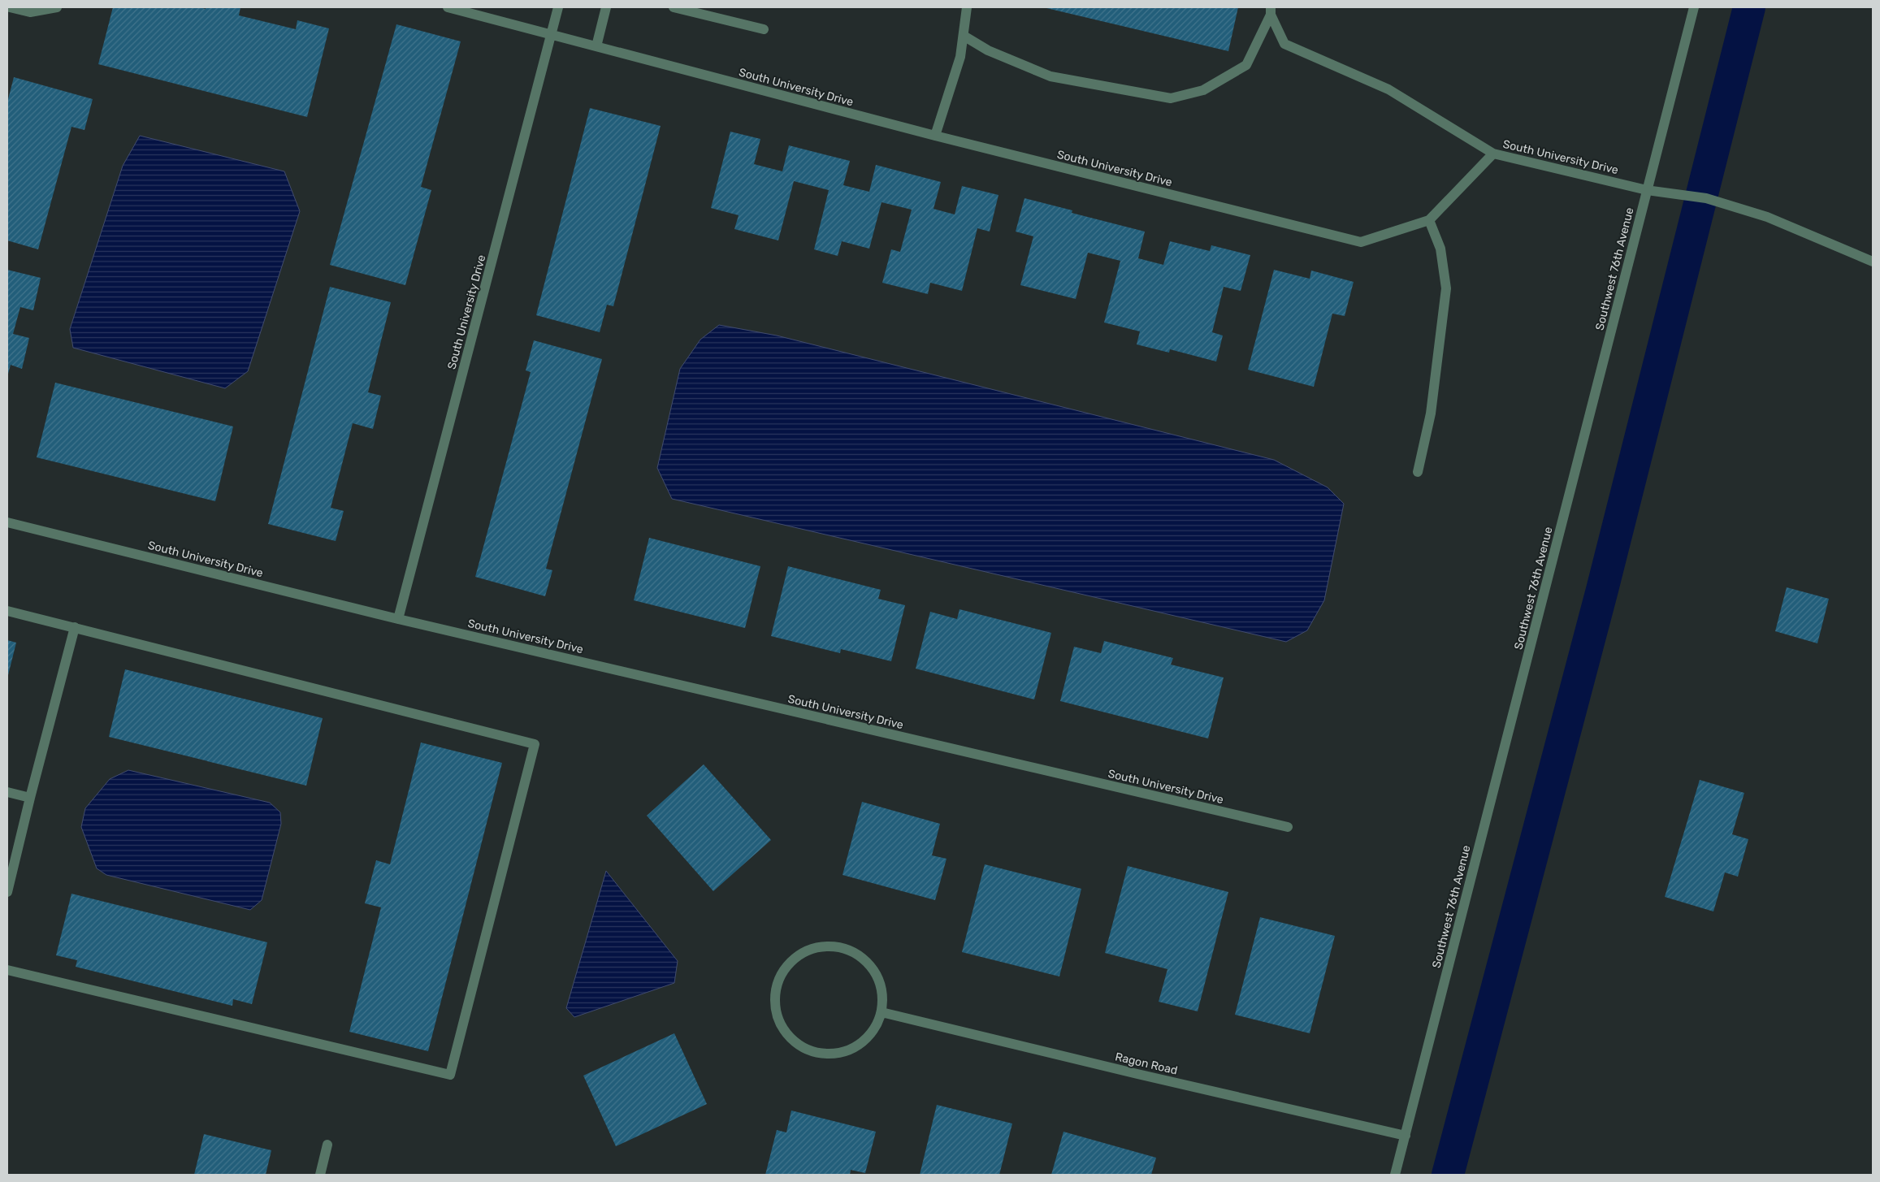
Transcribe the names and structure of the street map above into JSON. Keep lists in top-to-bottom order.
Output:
{
  "streets": {
    "street": ["South University Drive", "Southwest 76th Avenue", "Ragon Road"]
  },
  "crossings": [
    ["South University Drive", "Southwest 76th Avenue"],
    ["Southwest 76th Avenue", "Ragon Road"]
  ]
}
